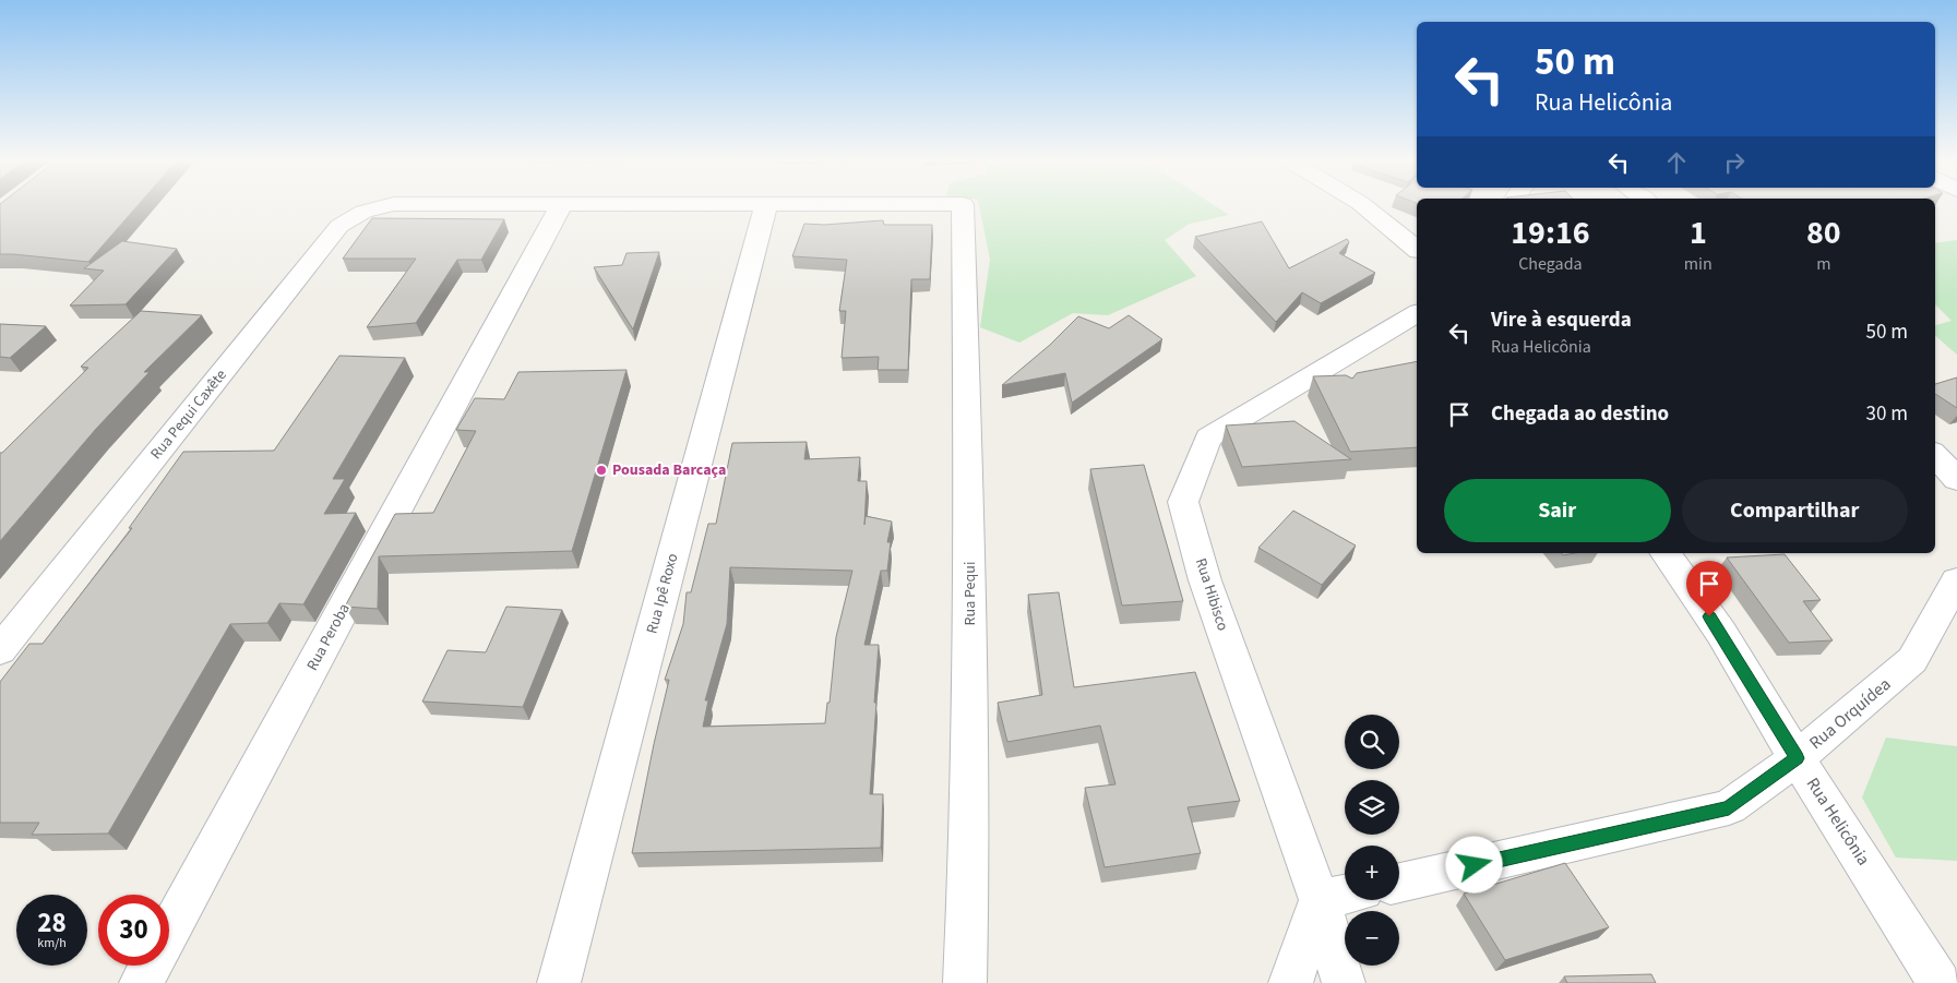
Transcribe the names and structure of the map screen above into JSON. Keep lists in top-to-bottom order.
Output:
{
  "streets": {
    "street": [
      "Rua Pequi Caxête",
      "Rua Ipê Roxo",
      "Rua Pequi",
      "Rua Hibisco",
      "Rua Peroba",
      "Rua Orquídea",
      "Rua Helicônia"
    ]
  },
  "crossings": [
    ["Rua Orquídea", "Rua Helicônia"]
  ],
  "places": ["Pousada Barcaça"],
  "page": {
    "turn": ["50 m", "Rua Helicônia"],
    "eta": [
      "19:16",
      "Chegada",
      "1",
      "min",
      "80",
      "m"
    ],
    "list": [
      {
        "name": "Vire à esquerda",
        "note": "Rua Helicônia",
        "value": "50 m"
      },
      {
        "name": "Chegada ao destino",
        "value": "30 m"
      }
    ],
    "buttons": ["Sair", "Compartilhar"],
    "map_buttons": ["+", "−"],
    "speed": "28 km/h",
    "limit": "30"
  }
}
